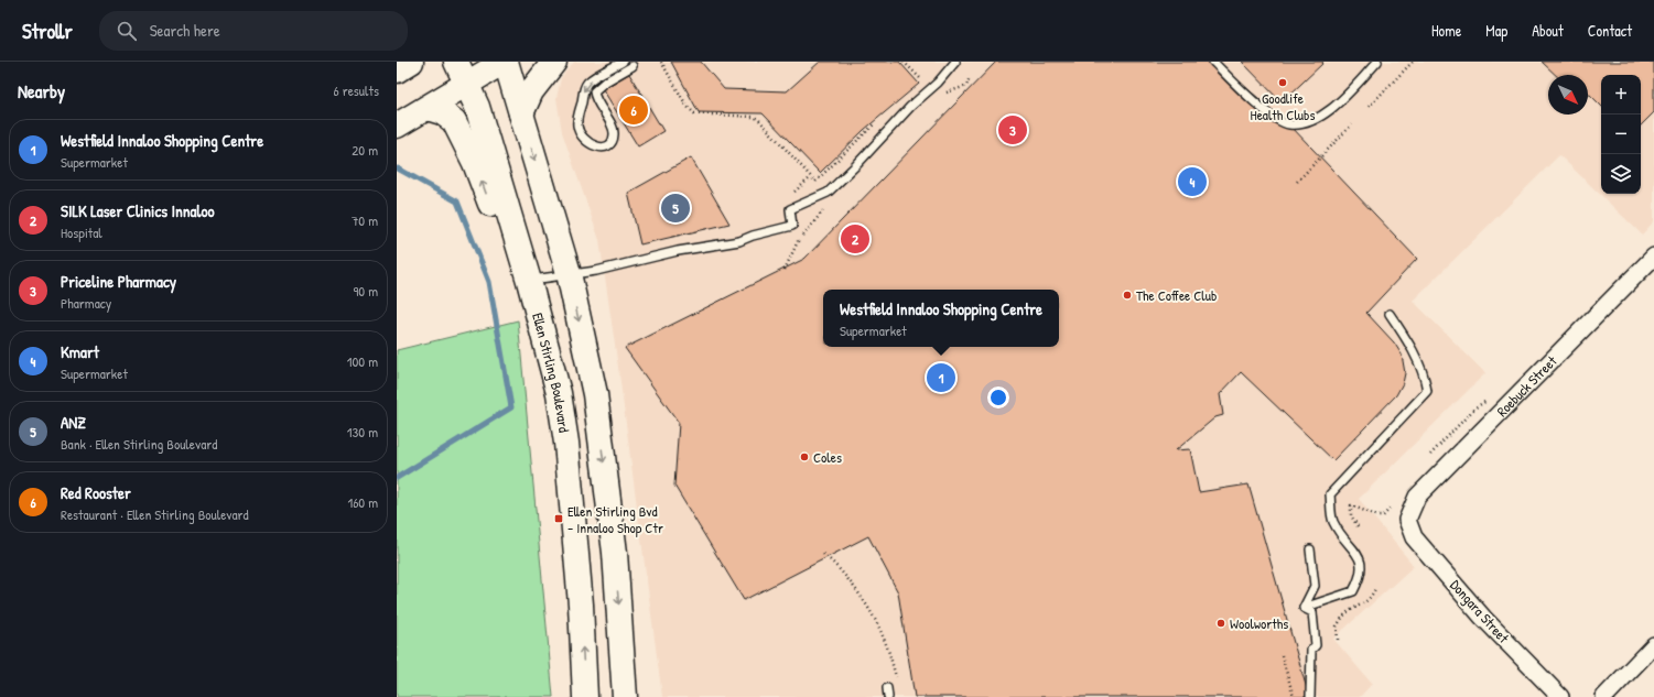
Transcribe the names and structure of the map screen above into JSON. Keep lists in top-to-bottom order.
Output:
{
  "streets": {
    "main road": ["Ellen Stirling Boulevard"],
    "street": ["Roebuck Street", "Dongara Street"]
  },
  "crossings": [
    ["Roebuck Street", "Dongara Street"]
  ],
  "places": {
    "other": [
      "Goodlife Health Clubs",
      "The Coffee Club",
      "Coles",
      "Woolworths"
    ],
    "transit": ["Ellen Stirling Bvd - Innaloo Shop Ctr"]
  },
  "north": "bottom right",
  "page": {
    "header": "Strollr",
    "search": "Search here",
    "nav": [
      "Home",
      "Map",
      "About",
      "Contact"
    ],
    "heading": ["Nearby", "6 results"],
    "map_buttons": ["+", "−"],
    "pins": [
      "6",
      "3",
      "4",
      "5",
      "2",
      "1"
    ],
    "list": [
      {
        "mark": "1",
        "name": "Westfield Innaloo Shopping Centre",
        "note": "Supermarket",
        "value": "20 m"
      },
      {
        "mark": "2",
        "name": "SILK Laser Clinics Innaloo",
        "note": "Hospital",
        "value": "70 m"
      },
      {
        "mark": "3",
        "name": "Priceline Pharmacy",
        "note": "Pharmacy",
        "value": "90 m"
      },
      {
        "mark": "4",
        "name": "Kmart",
        "note": "Supermarket",
        "value": "100 m"
      },
      {
        "mark": "5",
        "name": "ANZ",
        "note": "Bank · Ellen Stirling Boulevard",
        "value": "130 m"
      },
      {
        "mark": "6",
        "name": "Red Rooster",
        "note": "Restaurant · Ellen Stirling Boulevard",
        "value": "160 m"
      }
    ],
    "popup": ["Westfield Innaloo Shopping Centre", "Supermarket"]
  }
}
